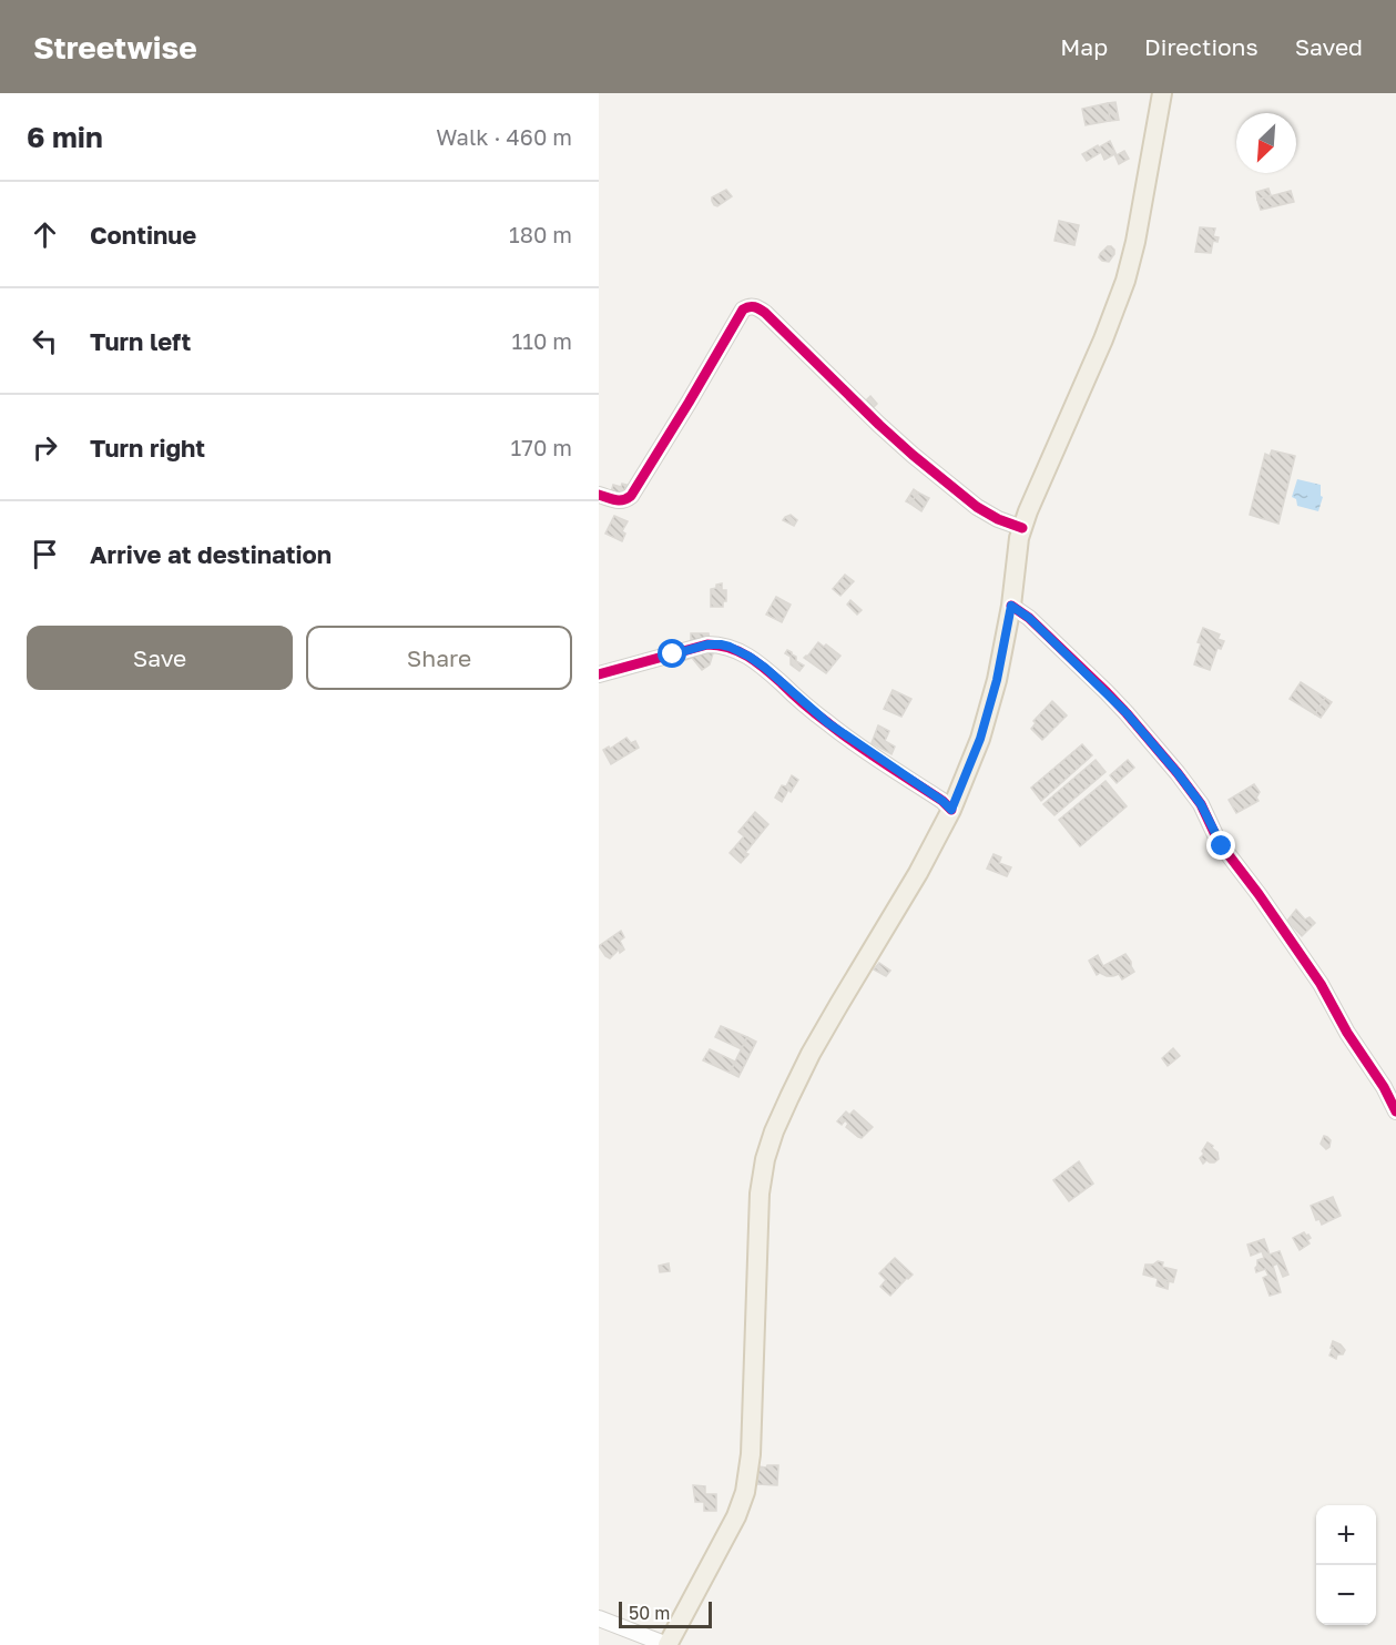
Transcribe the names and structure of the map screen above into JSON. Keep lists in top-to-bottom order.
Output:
{
  "scale_bar": "50 m",
  "north": "bottom left",
  "page": {
    "header": "Streetwise",
    "nav": ["Map", "Directions", "Saved"],
    "heading": ["6 min", "Walk · 460 m"],
    "list": [
      ["Continue", "180 m"],
      ["Turn left", "110 m"],
      ["Turn right", "170 m"],
      "Arrive at destination"
    ],
    "buttons": ["Save", "Share"],
    "map_buttons": ["+", "−"],
    "scale": "50 m"
  }
}
